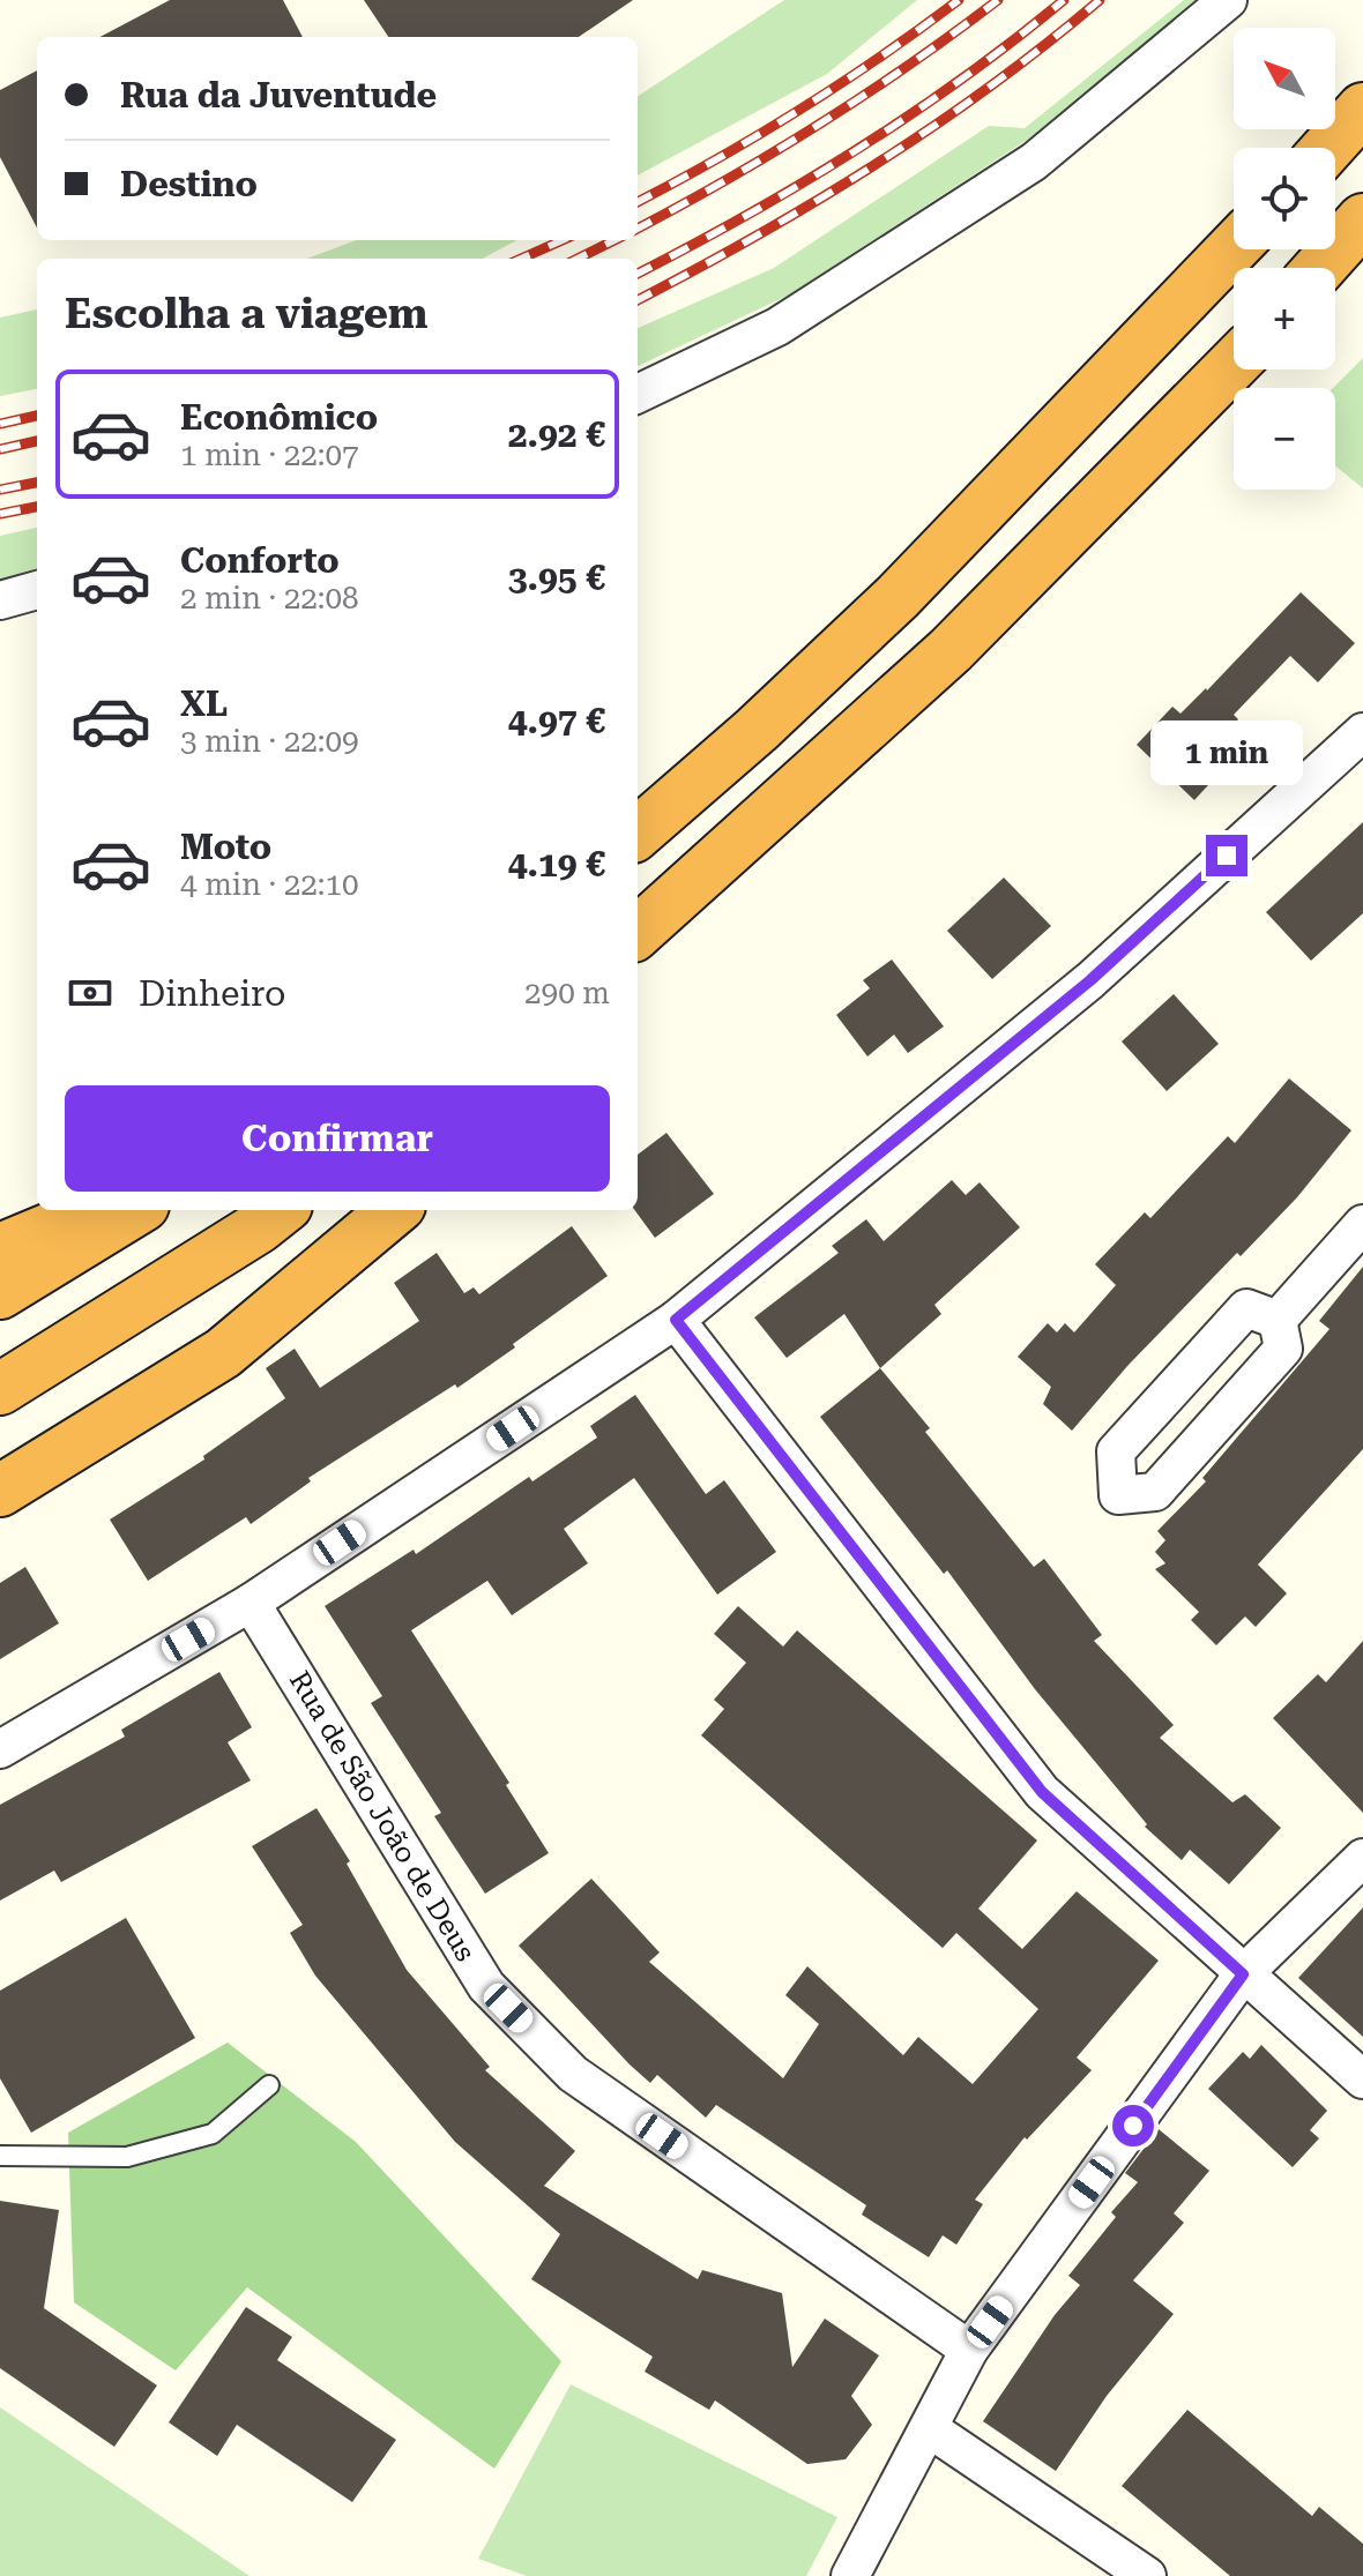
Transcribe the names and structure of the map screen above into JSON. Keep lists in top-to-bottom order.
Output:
{
  "streets": {
    "street": ["Rua de São João de Deus"]
  },
  "north": "top left",
  "page": {
    "map_buttons": ["+", "−"],
    "banner": ["Rua da Juventude", "Destino"],
    "heading": "Escolha a viagem",
    "list": [
      {
        "name": "Econômico",
        "note": "1 min · 22:07",
        "value": "2.92 €"
      },
      {
        "name": "Conforto",
        "note": "2 min · 22:08",
        "value": "3.95 €"
      },
      {
        "name": "XL",
        "note": "3 min · 22:09",
        "value": "4.97 €"
      },
      {
        "name": "Moto",
        "note": "4 min · 22:10",
        "value": "4.19 €"
      }
    ],
    "bubble": "1 min",
    "pay": ["Dinheiro", "290 m"],
    "buttons": "Confirmar"
  }
}
